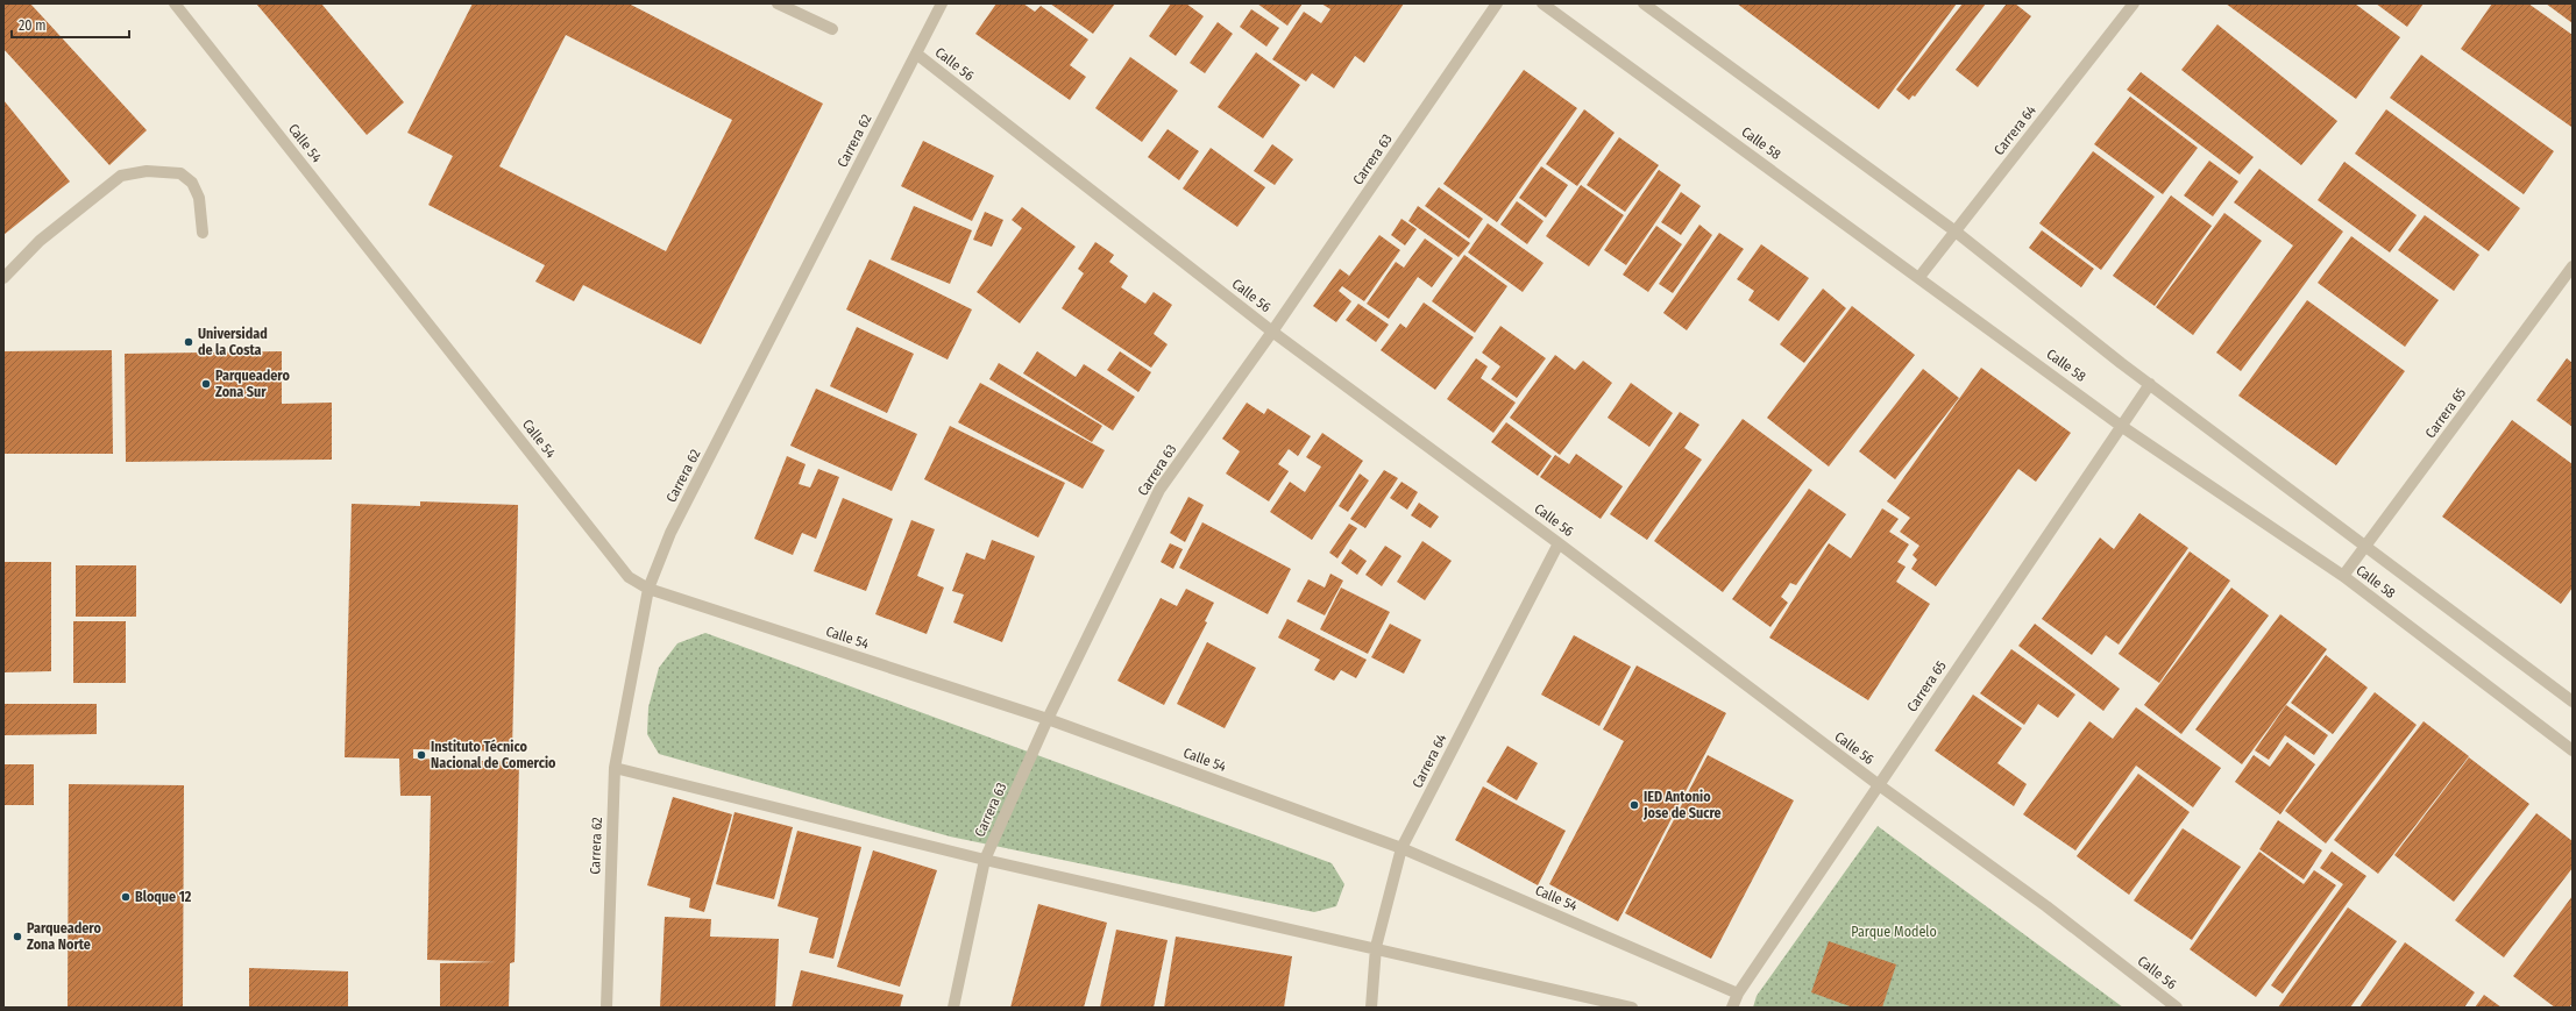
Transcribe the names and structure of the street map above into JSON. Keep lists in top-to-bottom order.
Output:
{
  "streets": {
    "street": [
      "Calle 56",
      "Carrera 64",
      "Carrera 62",
      "Calle 54",
      "Calle 58",
      "Carrera 63",
      "Carrera 65"
    ]
  },
  "crossings": [
    ["Calle 56", "Carrera 64"],
    ["Calle 56", "Carrera 62"],
    ["Calle 56", "Carrera 63"],
    ["Calle 56", "Carrera 65"],
    ["Carrera 64", "Calle 54"],
    ["Carrera 64", "Calle 58"],
    ["Carrera 62", "Calle 54"],
    ["Calle 54", "Carrera 63"],
    ["Calle 54", "Carrera 65"],
    ["Calle 58", "Carrera 65"]
  ],
  "parks": ["Parque Modelo"],
  "places": [
    "Universidad de la Costa",
    "Parqueadero Zona Sur",
    "Instituto Técnico Nacional de Comercio",
    "IED Antonio Jose de Sucre",
    "Bloque 12",
    "Parqueadero Zona Norte"
  ],
  "scale_bar": "20 m"
}
